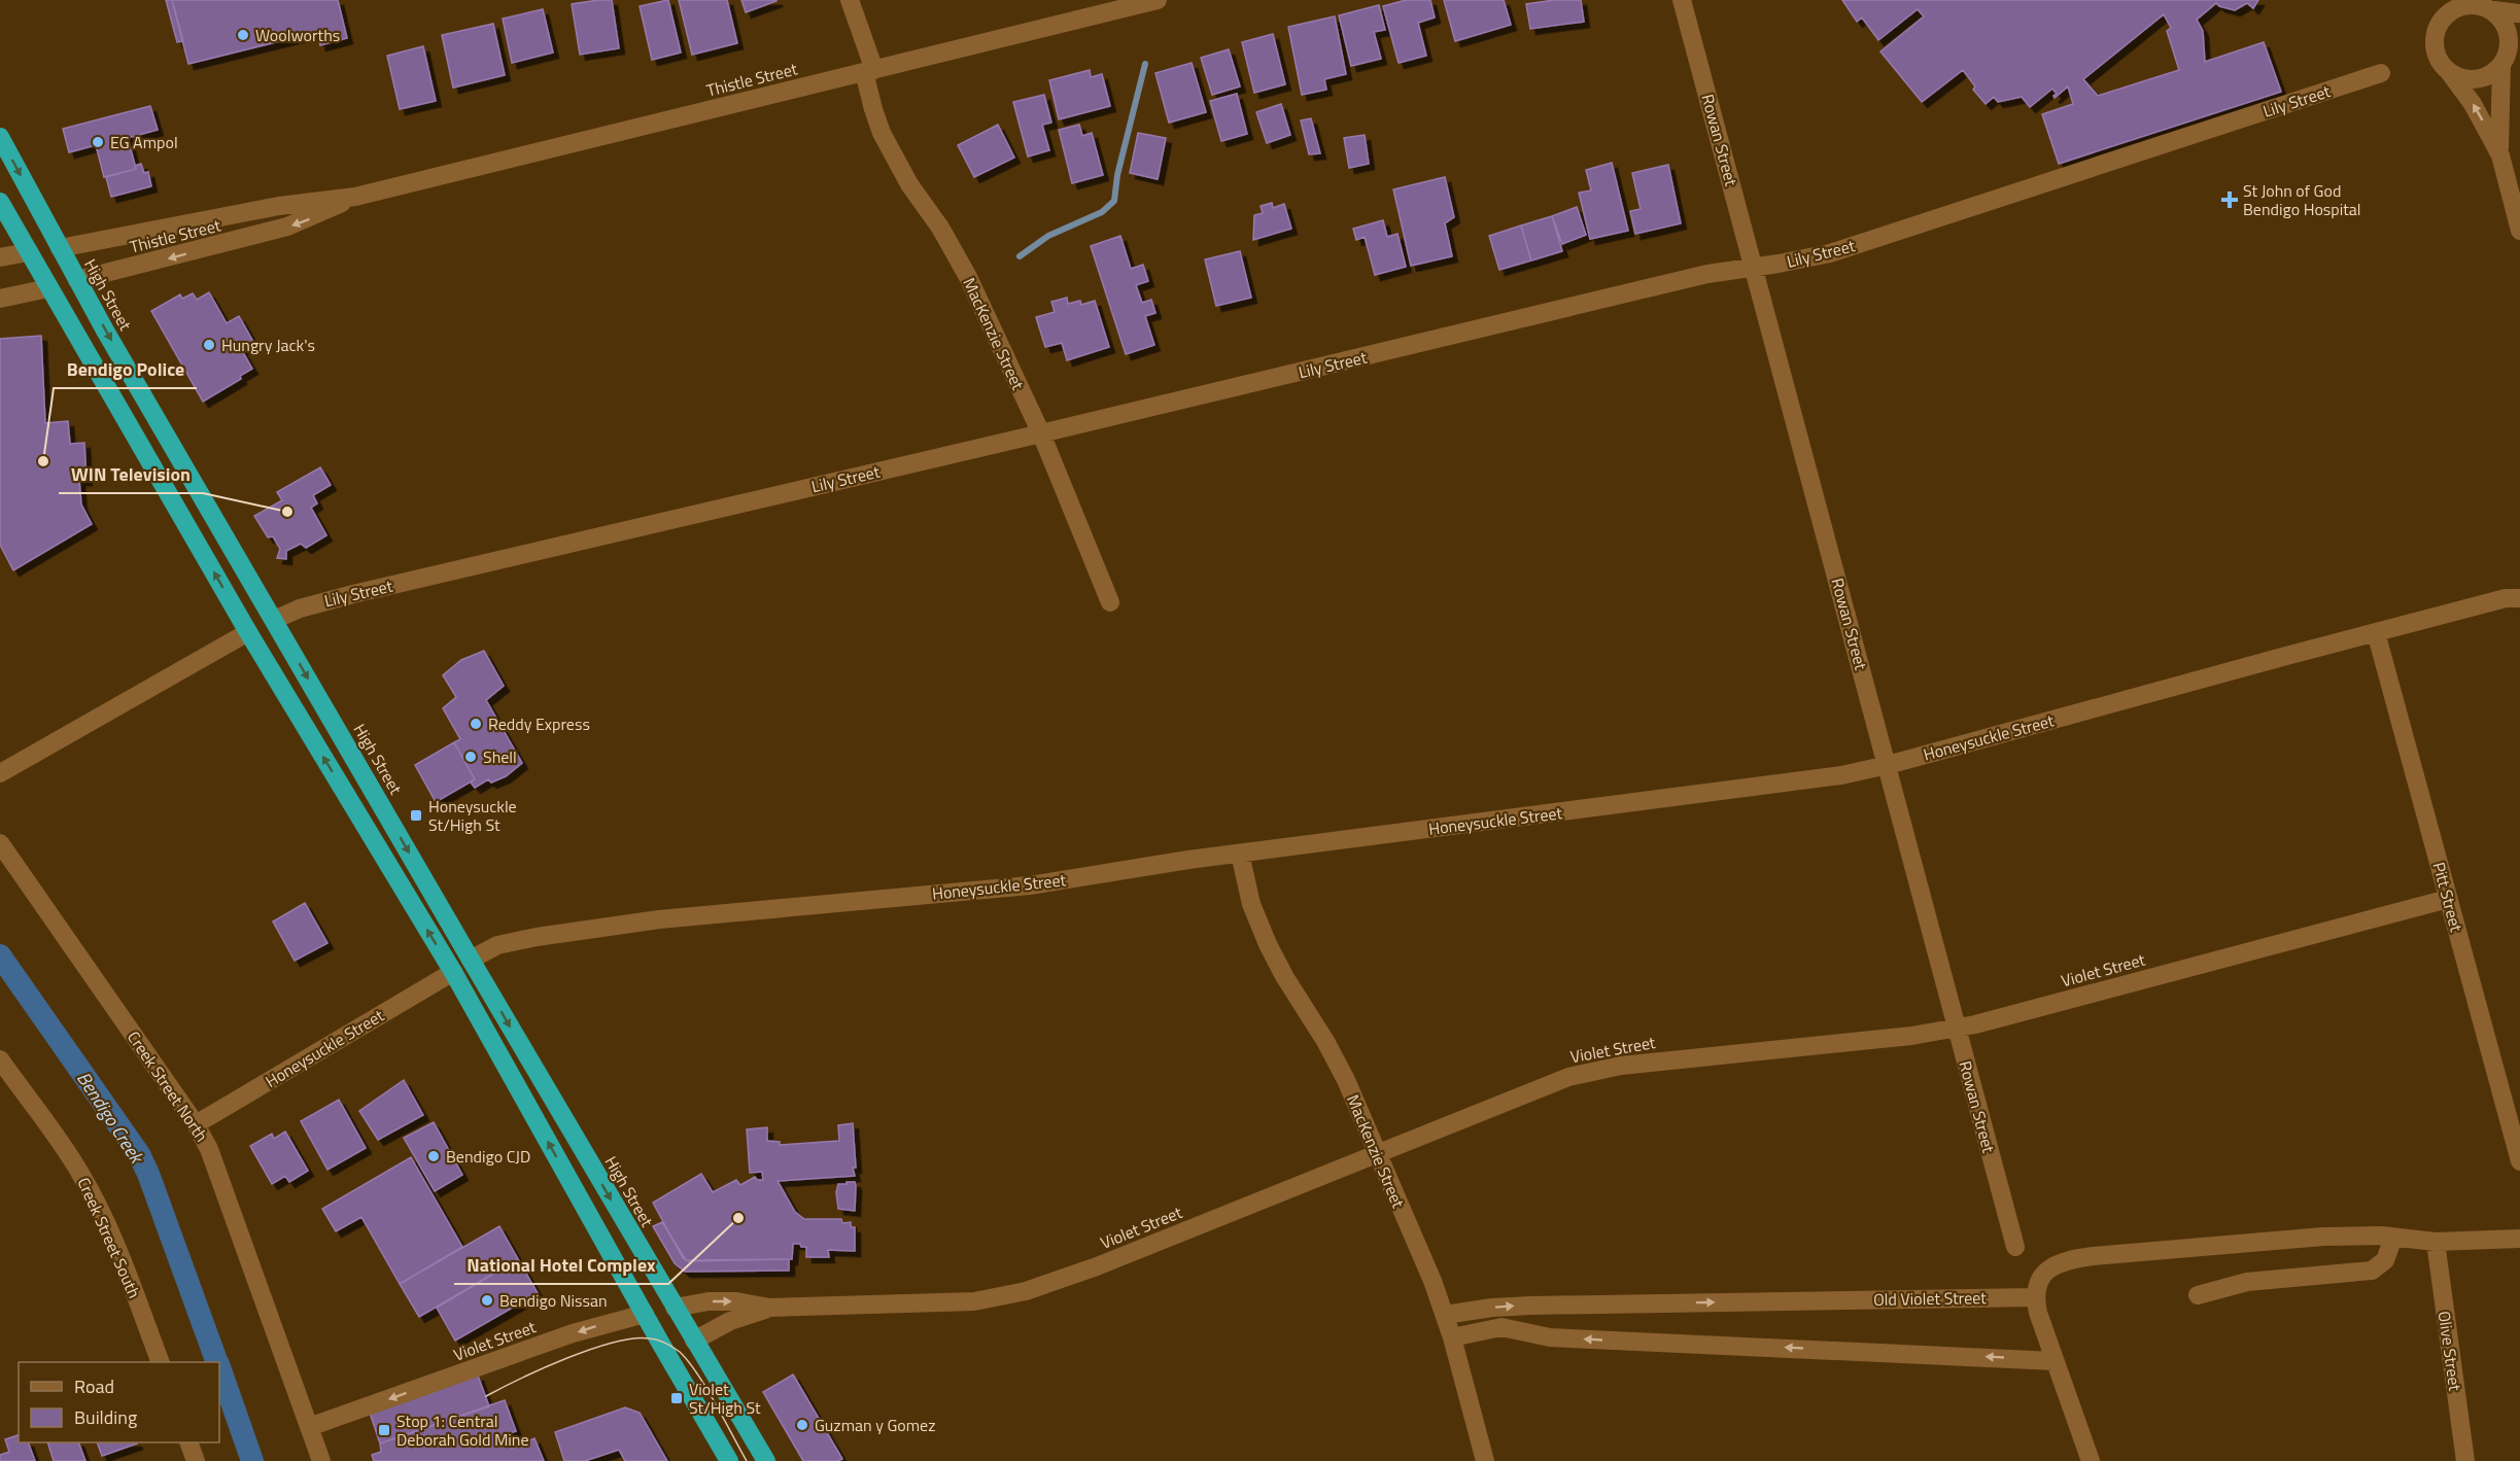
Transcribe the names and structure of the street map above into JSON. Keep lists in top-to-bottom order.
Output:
{
  "streets": {
    "highway": ["Thistle Street", "High Street", "Violet Street"],
    "street": [
      "Lily Street",
      "Rowan Street",
      "MacKenzie Street",
      "Honeysuckle Street",
      "Pitt Street",
      "Creek Street North",
      "Creek Street South",
      "Old Violet Street",
      "Olive Street"
    ]
  },
  "crossings": [
    ["Thistle Street", "High Street"],
    ["Thistle Street", "MacKenzie Street"],
    ["Lily Street", "Rowan Street"],
    ["Lily Street", "High Street"],
    ["Lily Street", "MacKenzie Street"],
    ["Rowan Street", "Honeysuckle Street"],
    ["Rowan Street", "Violet Street"],
    ["High Street", "Honeysuckle Street"],
    ["High Street", "Violet Street"],
    ["MacKenzie Street", "Honeysuckle Street"],
    ["MacKenzie Street", "Violet Street"],
    ["MacKenzie Street", "Old Violet Street"],
    ["Honeysuckle Street", "Pitt Street"],
    ["Honeysuckle Street", "Creek Street North"],
    ["Pitt Street", "Violet Street"],
    ["Violet Street", "Creek Street North"]
  ],
  "water": ["Bendigo Creek"],
  "places": {
    "other": [
      "Woolworths",
      "EG Ampol",
      "Hungry Jack's",
      "Bendigo Police",
      "WIN Television",
      "Reddy Express",
      "Shell",
      "Bendigo CJD",
      "National Hotel Complex",
      "Bendigo Nissan",
      "Guzman y Gomez"
    ],
    "health": ["St John of God Bendigo Hospital"],
    "transit": ["Honeysuckle St/High St", "Violet St/High St", "Stop 1: Central Deborah Gold Mine"]
  },
  "legend": ["Road", "Building"]
}
